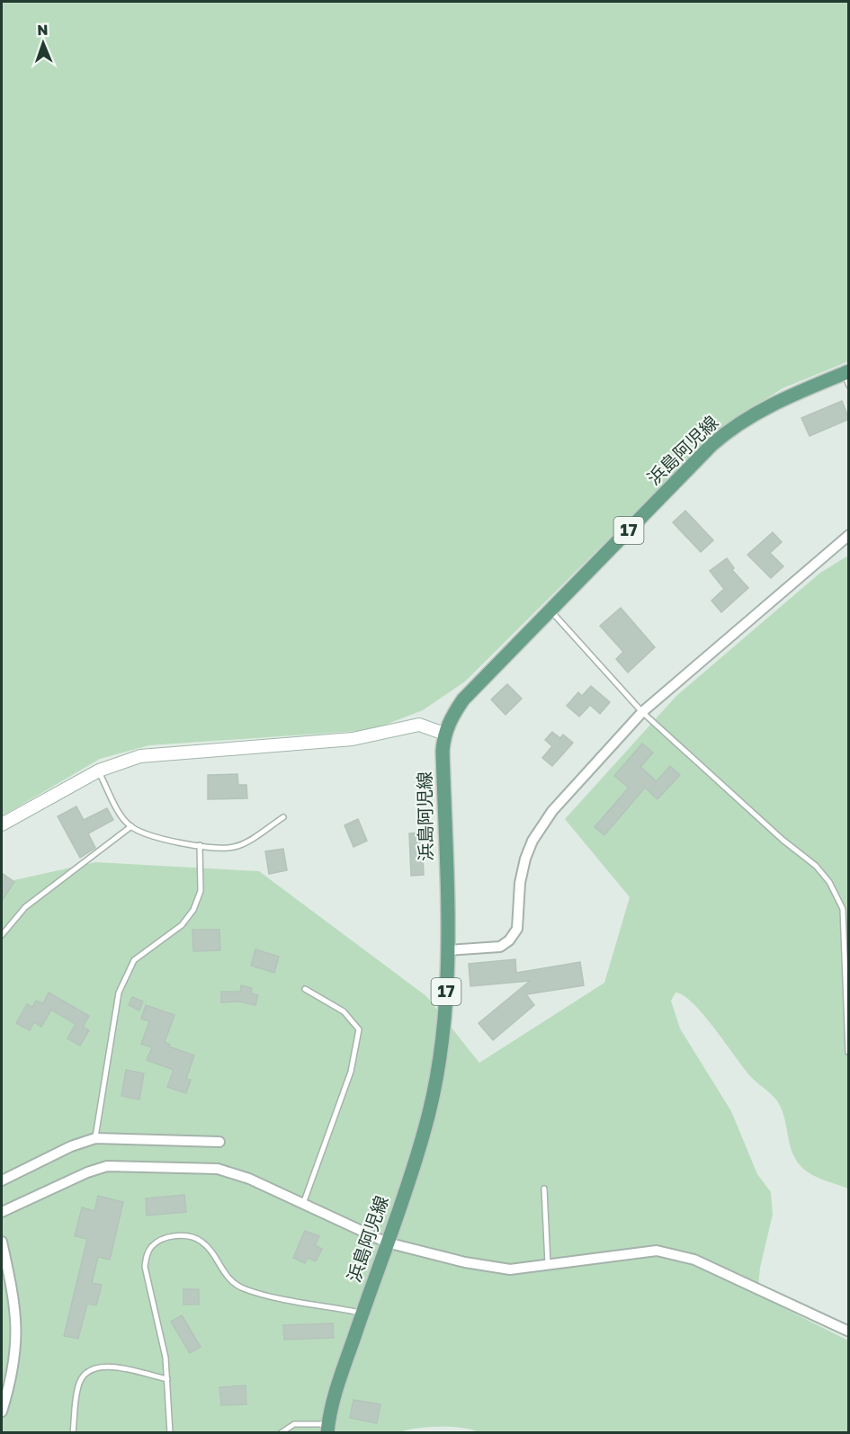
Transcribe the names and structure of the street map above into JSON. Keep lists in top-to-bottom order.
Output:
{
  "streets": {
    "main road": ["浜島阿児線", "17"]
  },
  "north": "top"
}
